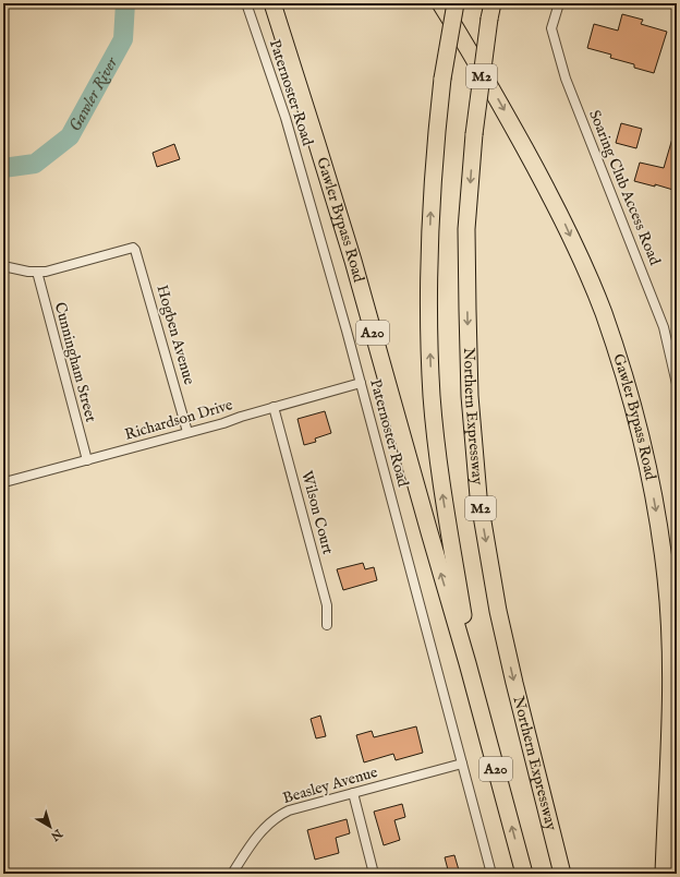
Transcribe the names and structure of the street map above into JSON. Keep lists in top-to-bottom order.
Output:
{
  "streets": {
    "highway": [
      "M2",
      "Gawler Bypass Road",
      "A20",
      "Northern Expressway"
    ],
    "street": [
      "Paternoster Road",
      "Soaring Club Access Road",
      "Hogben Avenue",
      "Cunningham Street",
      "Richardson Drive",
      "Wilson Court",
      "Beasley Avenue"
    ]
  },
  "crossings": [
    ["M2", "Gawler Bypass Road"],
    ["M2", "A20"],
    ["Paternoster Road", "Richardson Drive"],
    ["Paternoster Road", "Beasley Avenue"],
    ["Gawler Bypass Road", "A20"],
    ["Hogben Avenue", "Cunningham Street"],
    ["Hogben Avenue", "Richardson Drive"],
    ["Cunningham Street", "Richardson Drive"],
    ["Richardson Drive", "Wilson Court"]
  ],
  "water": ["Gawler River"],
  "north": "bottom right"
}
